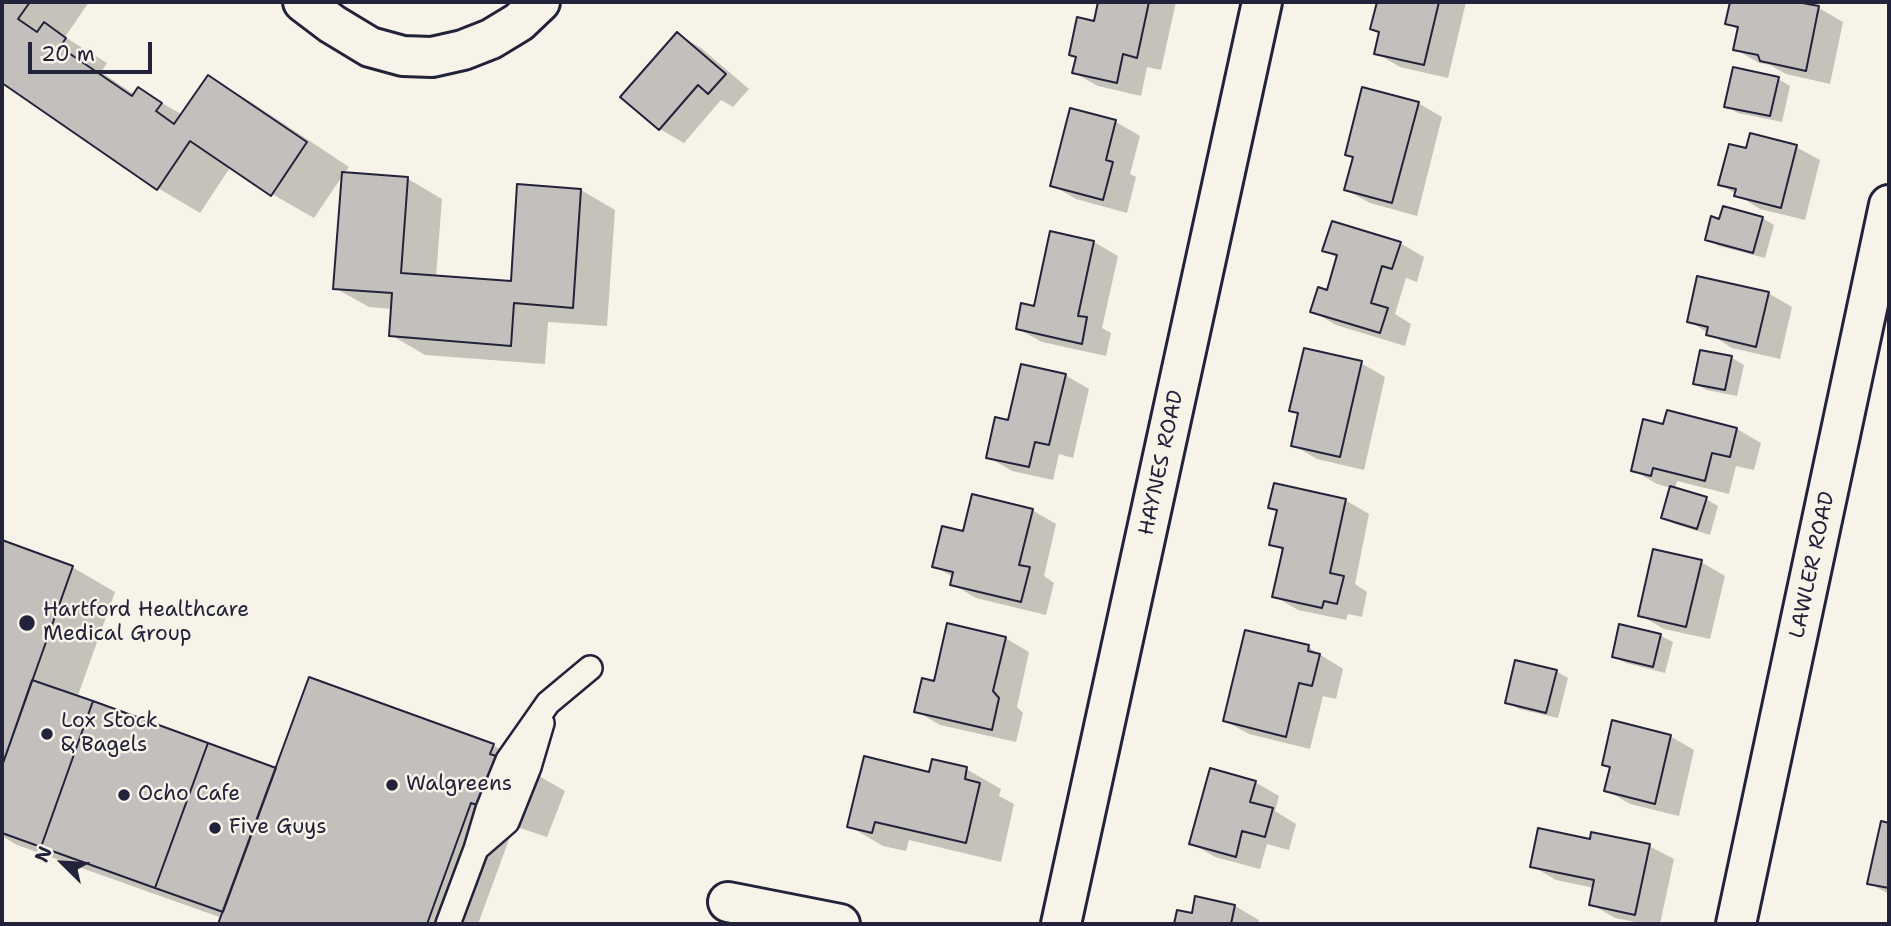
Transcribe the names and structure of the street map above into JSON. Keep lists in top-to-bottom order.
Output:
{
  "streets": {
    "street": ["HAYNES ROAD", "LAWLER ROAD"]
  },
  "places": [
    "Hartford Healthcare Medical Group",
    "Lox Stock & Bagels",
    "Walgreens",
    "Ocho Cafe",
    "Five Guys"
  ],
  "scale_bar": "20 m",
  "north": "top left"
}
